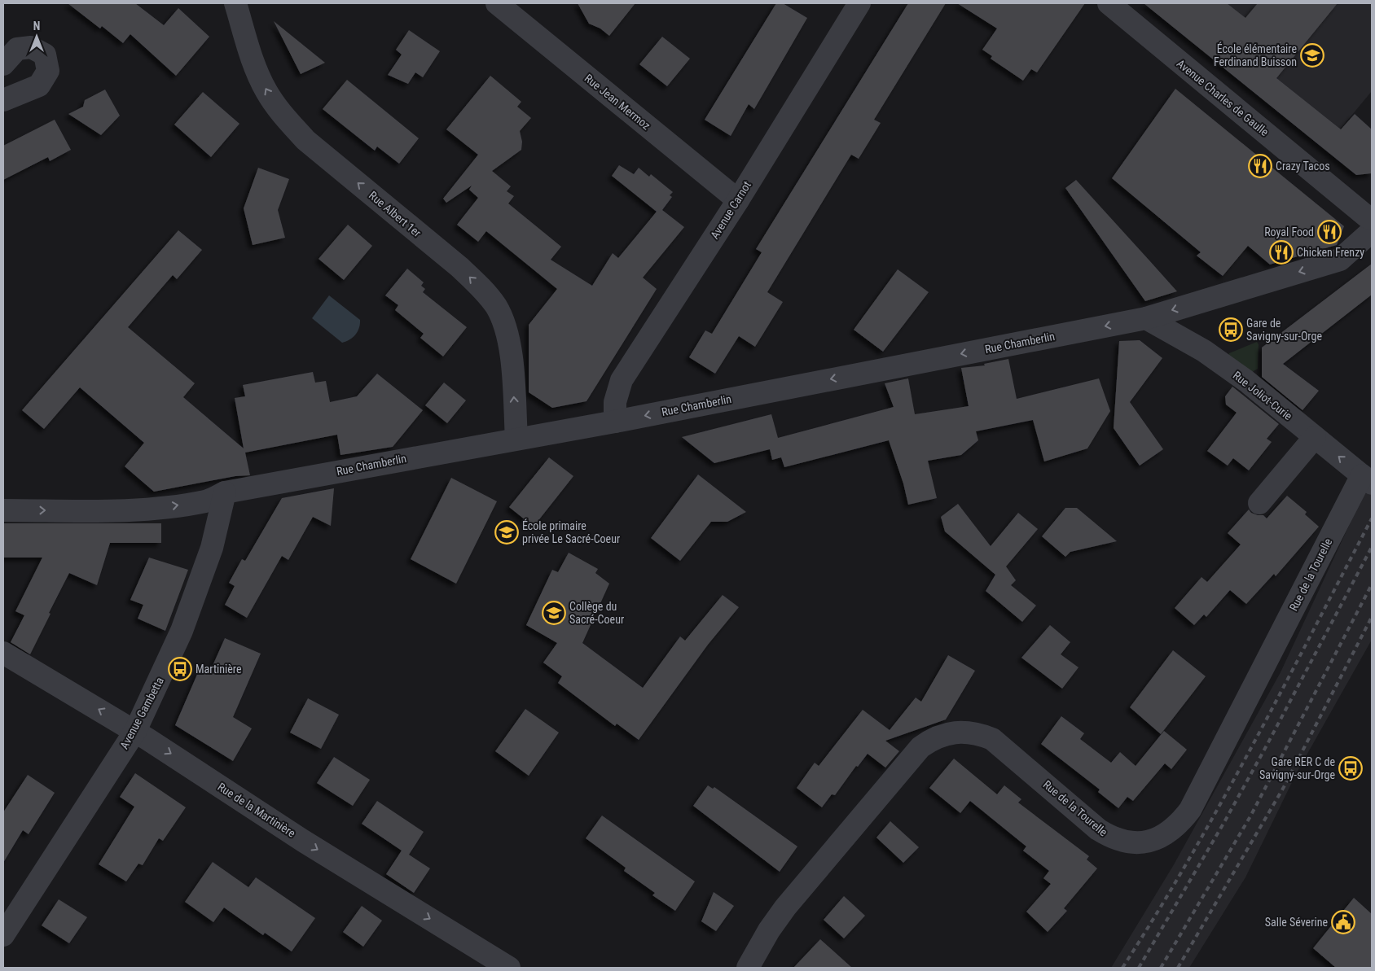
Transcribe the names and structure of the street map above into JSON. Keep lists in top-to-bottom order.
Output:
{
  "streets": {
    "street": [
      "Avenue Charles de Gaulle",
      "Rue Jean Mermoz",
      "Avenue Carnot",
      "Rue Albert 1er",
      "Rue Chamberlin",
      "Rue Joliot-Curie",
      "Rue de la Tourelle",
      "Avenue Gambetta",
      "Rue de la Martinière"
    ]
  },
  "crossings": [
    ["Rue Jean Mermoz", "Avenue Carnot"],
    ["Avenue Carnot", "Rue Chamberlin"],
    ["Rue Albert 1er", "Rue Chamberlin"],
    ["Rue Chamberlin", "Rue Joliot-Curie"],
    ["Rue Chamberlin", "Avenue Gambetta"],
    ["Rue Joliot-Curie", "Rue de la Tourelle"],
    ["Avenue Gambetta", "Rue de la Martinière"]
  ],
  "one_way": ["Rue Albert 1er"],
  "places": {
    "school or university": ["École élémentaire Ferdinand Buisson", "École primaire privée Le Sacré-Coeur", "Collège du Sacré-Coeur"],
    "restaurant": ["Crazy Tacos", "Royal Food", "Chicken Frenzy"],
    "bus stop": ["Gare de Savigny-sur-Orge", "Martinière", "Gare RER C de Savigny-sur-Orge"],
    "public building": ["Salle Séverine"]
  },
  "north": "top"
}
